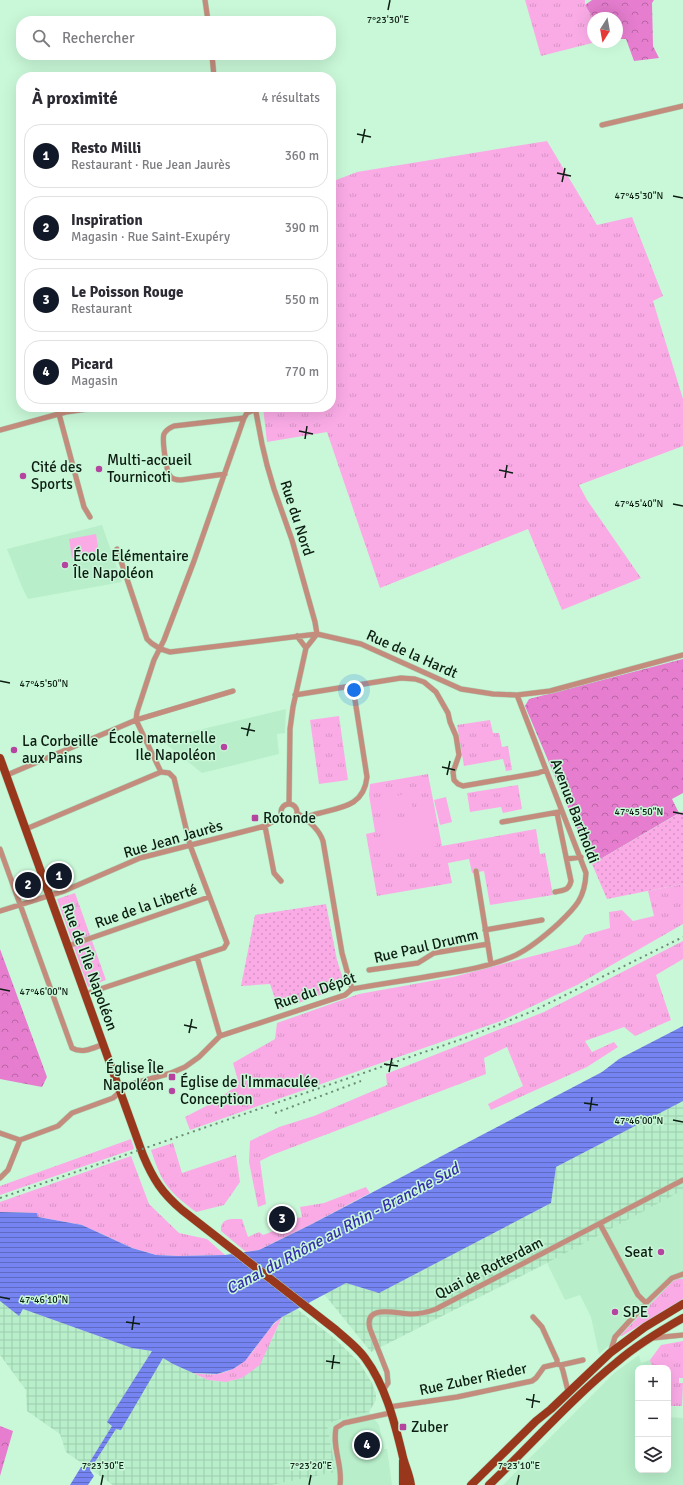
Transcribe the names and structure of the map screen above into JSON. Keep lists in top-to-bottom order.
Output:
{
  "streets": {
    "main road": ["Rue de l'Île Napoléon"],
    "street": [
      "Rue du Nord",
      "Rue de la Hardt",
      "Avenue Bartholdi",
      "Rue Jean Jaurès",
      "Rue de la Liberté",
      "Rue Paul Drumm",
      "Rue du Dépôt",
      "Quai de Rotterdam",
      "Rue Zuber Rieder"
    ]
  },
  "crossings": [
    ["Rue du Nord", "Rue de la Hardt"],
    ["Rue de la Hardt", "Avenue Bartholdi"],
    ["Avenue Bartholdi", "Rue du Dépôt"],
    ["Rue Jean Jaurès", "Rue de l'Île Napoléon"],
    ["Rue de la Liberté", "Rue de l'Île Napoléon"],
    ["Rue de l'Île Napoléon", "Quai de Rotterdam"],
    ["Rue de l'Île Napoléon", "Rue Zuber Rieder"]
  ],
  "water": ["Canal du Rhône au Rhin - Branche Sud"],
  "places": {
    "other": [
      "Multi-accueil Tournicoti",
      "Cité des Sports",
      "École Elémentaire Île Napoléon",
      "École maternelle Ile Napoléon",
      "La Corbeille aux Pains",
      "Église de l'Immaculée Conception",
      "Seat",
      "SPE"
    ],
    "transit": ["Rotonde", "Église Île Napoléon", "Zuber"]
  },
  "north": "bottom",
  "page": {
    "search": "Rechercher",
    "heading": ["À proximité", "4 résultats"],
    "list": [
      {
        "mark": "1",
        "name": "Resto Milli",
        "note": "Restaurant · Rue Jean Jaurès",
        "value": "360 m"
      },
      {
        "mark": "2",
        "name": "Inspiration",
        "note": "Magasin · Rue Saint-Exupéry",
        "value": "390 m"
      },
      {
        "mark": "3",
        "name": "Le Poisson Rouge",
        "note": "Restaurant",
        "value": "550 m"
      },
      {
        "mark": "4",
        "name": "Picard",
        "note": "Magasin",
        "value": "770 m"
      }
    ],
    "pins": [
      "1",
      "2",
      "3",
      "4"
    ],
    "map_buttons": ["+", "−"]
  },
  "coordinates": [
    "7°23'30\"E",
    "47°45'30\"N",
    "47°45'40\"N",
    "47°45'50\"N",
    "47°46'00\"N",
    "47°46'10\"N",
    "7°23'20\"E",
    "7°23'10\"E"
  ]
}
